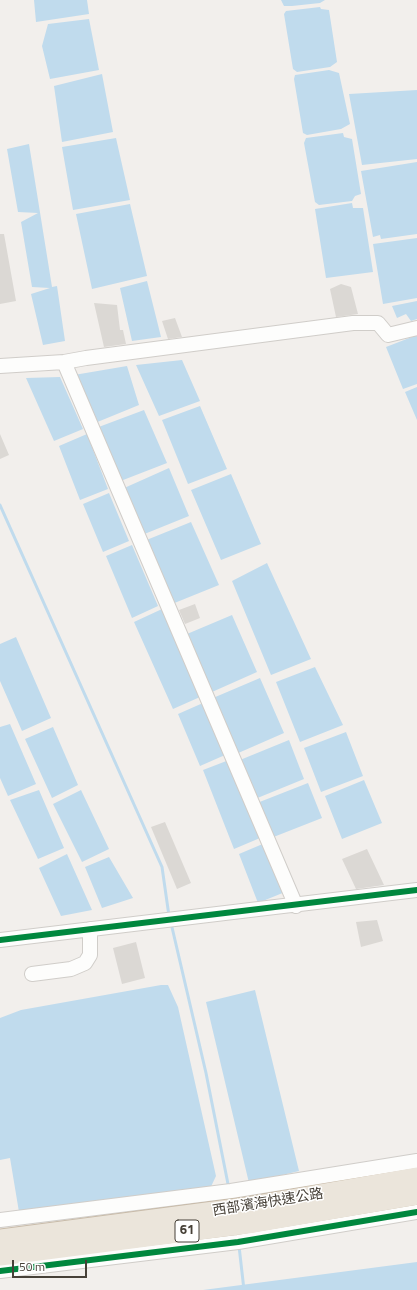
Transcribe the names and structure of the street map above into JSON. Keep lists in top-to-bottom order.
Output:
{
  "streets": {
    "highway": ["西部濱海快速公路", "61"]
  },
  "scale_bar": "50 m"
}
